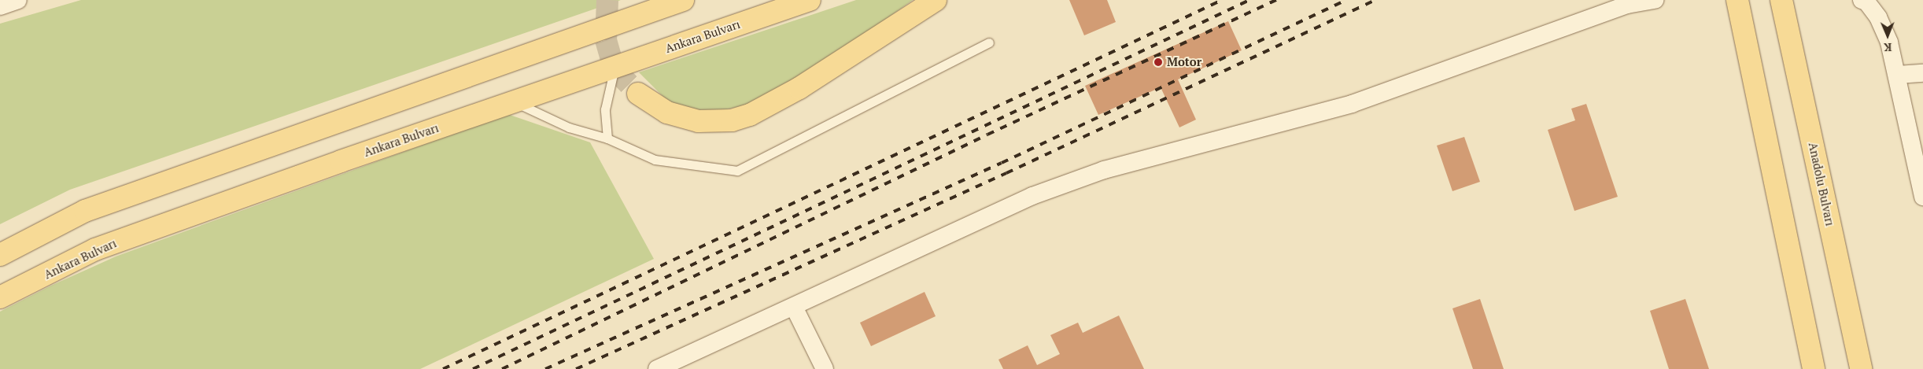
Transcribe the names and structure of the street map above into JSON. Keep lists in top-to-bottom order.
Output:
{
  "streets": {
    "main road": ["Ankara Bulvarı", "Anadolu Bulvarı"]
  },
  "places": ["Motor"],
  "north": "bottom"
}
